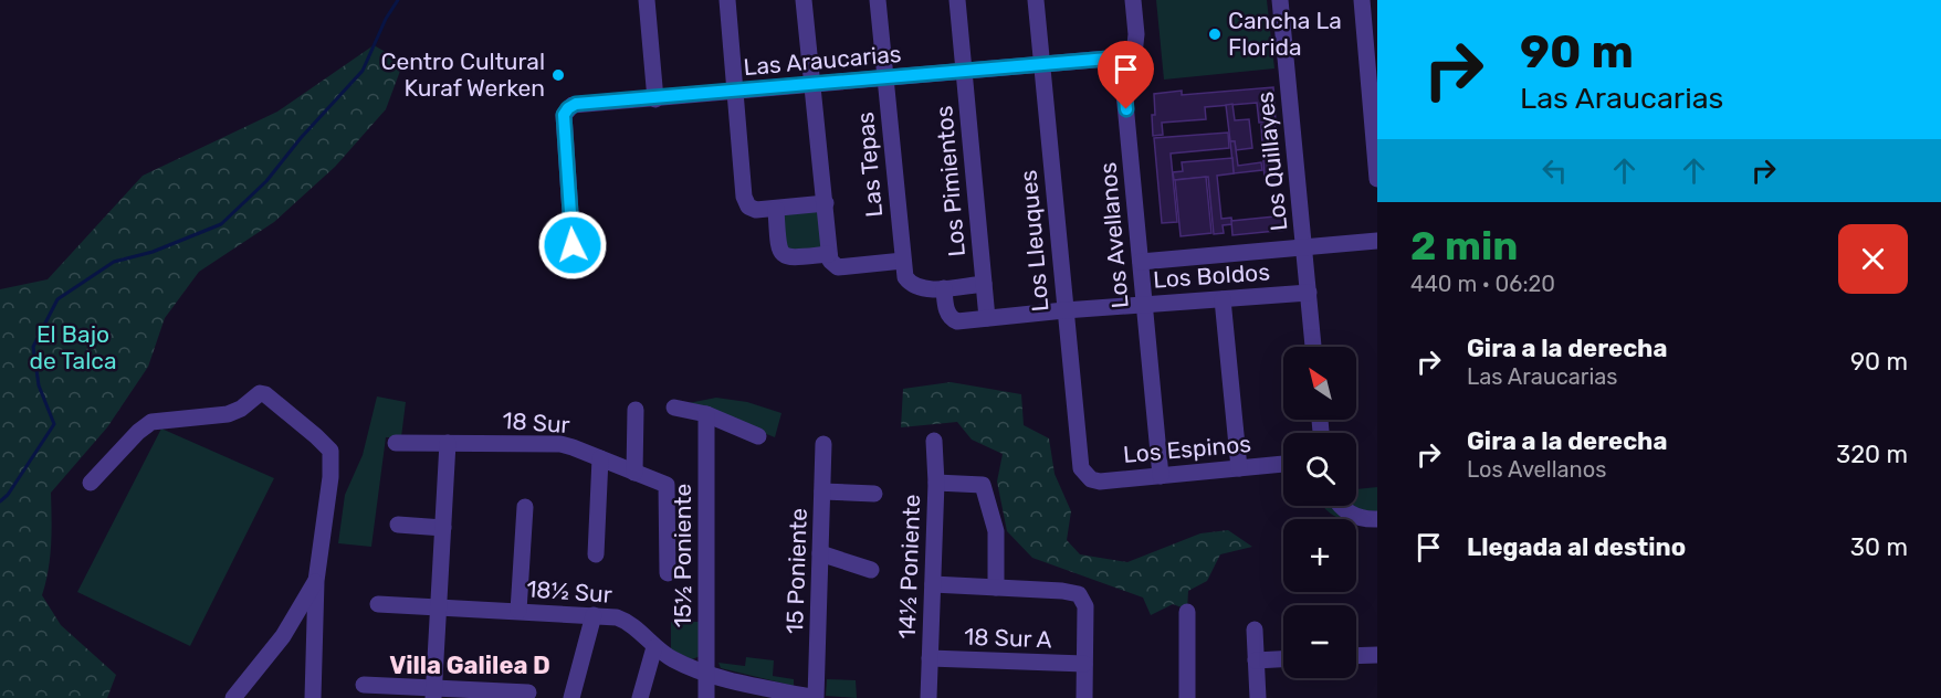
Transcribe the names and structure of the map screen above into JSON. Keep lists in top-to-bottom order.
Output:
{
  "streets": {
    "street": [
      "Las Araucarias",
      "Los Quillayes",
      "Las Tepas",
      "Los Pimientos",
      "Los Avellanos",
      "Los Lleuques",
      "Los Boldos",
      "18 Sur",
      "Los Espinos",
      "15½ Poniente",
      "14½ Poniente",
      "15 Poniente",
      "18½ Sur",
      "18 Sur A"
    ]
  },
  "crossings": [
    ["Las Araucarias", "Las Tepas"],
    ["Las Araucarias", "Los Pimientos"],
    ["Las Araucarias", "Los Avellanos"],
    ["Las Araucarias", "Los Lleuques"],
    ["Los Quillayes", "Los Boldos"],
    ["Las Tepas", "Los Boldos"],
    ["Los Pimientos", "Los Boldos"],
    ["Los Avellanos", "Los Boldos"],
    ["Los Avellanos", "Los Espinos"],
    ["Los Lleuques", "Los Boldos"],
    ["Los Lleuques", "Los Espinos"],
    ["15½ Poniente", "18½ Sur"],
    ["14½ Poniente", "18 Sur A"],
    ["15 Poniente", "18½ Sur"]
  ],
  "districts": ["Villa Galilea D"],
  "parks": ["El Bajo de Talca"],
  "places": ["Cancha La Florida", "Centro Cultural Kuraf Werken"],
  "north": "top left",
  "page": {
    "turn": ["90 m", "Las Araucarias"],
    "heading": ["2 min", "440 m · 06:20"],
    "list": [
      {
        "name": "Gira a la derecha",
        "note": "Las Araucarias",
        "value": "90 m"
      },
      {
        "name": "Gira a la derecha",
        "note": "Los Avellanos",
        "value": "320 m"
      },
      {
        "name": "Llegada al destino",
        "value": "30 m"
      }
    ],
    "map_buttons": ["+", "−"]
  }
}
